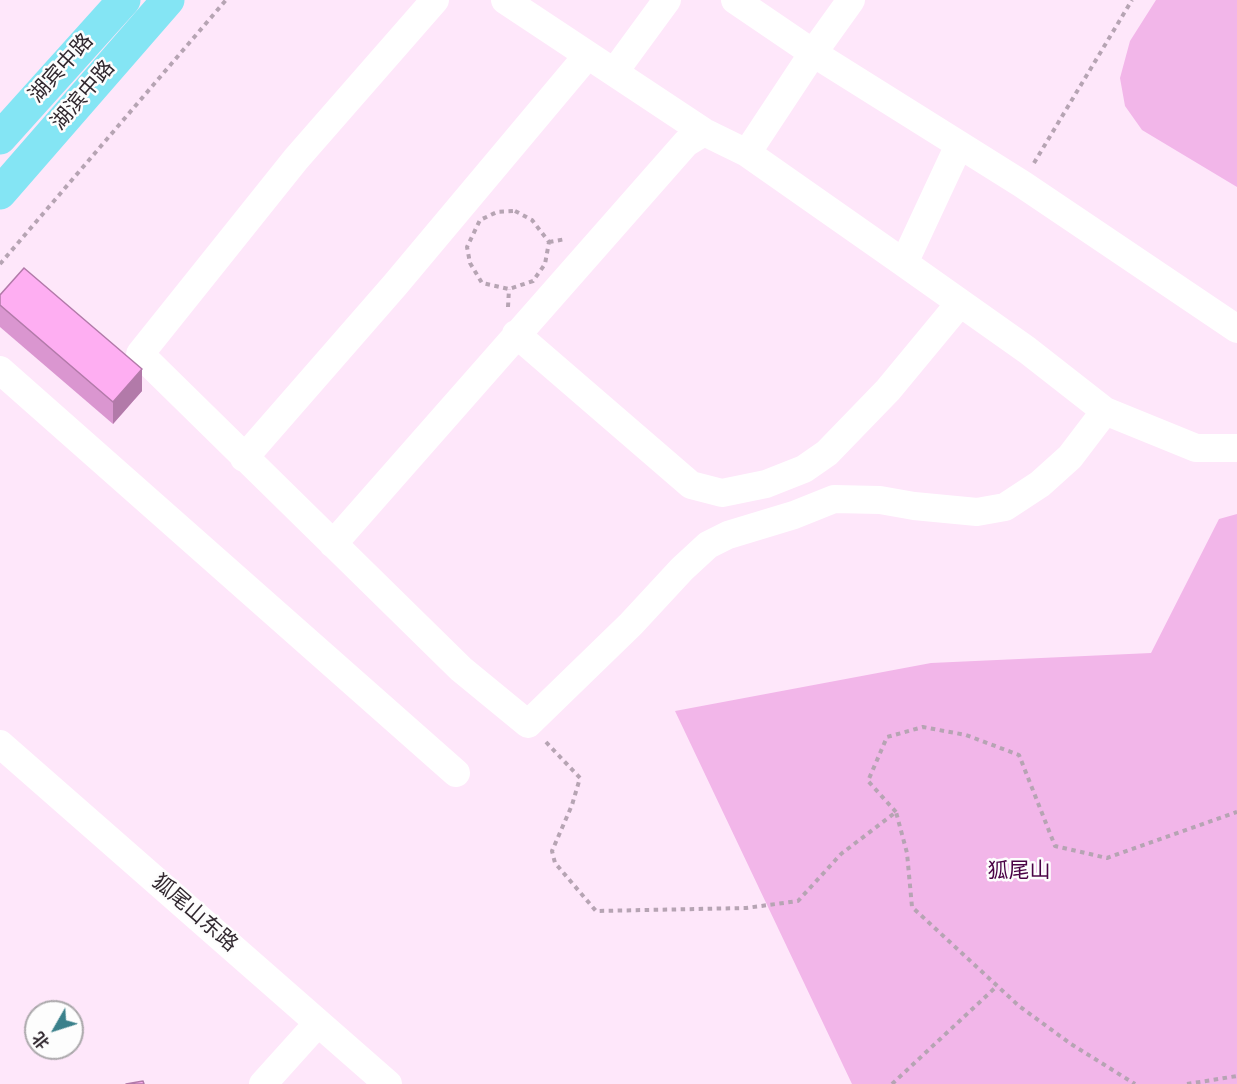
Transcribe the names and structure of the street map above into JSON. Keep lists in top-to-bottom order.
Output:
{
  "streets": {
    "main road": ["湖宾中路", "湖滨中路"],
    "street": ["狐尾山东路"]
  },
  "parks": ["狐尾山"],
  "north": "bottom left"
}
